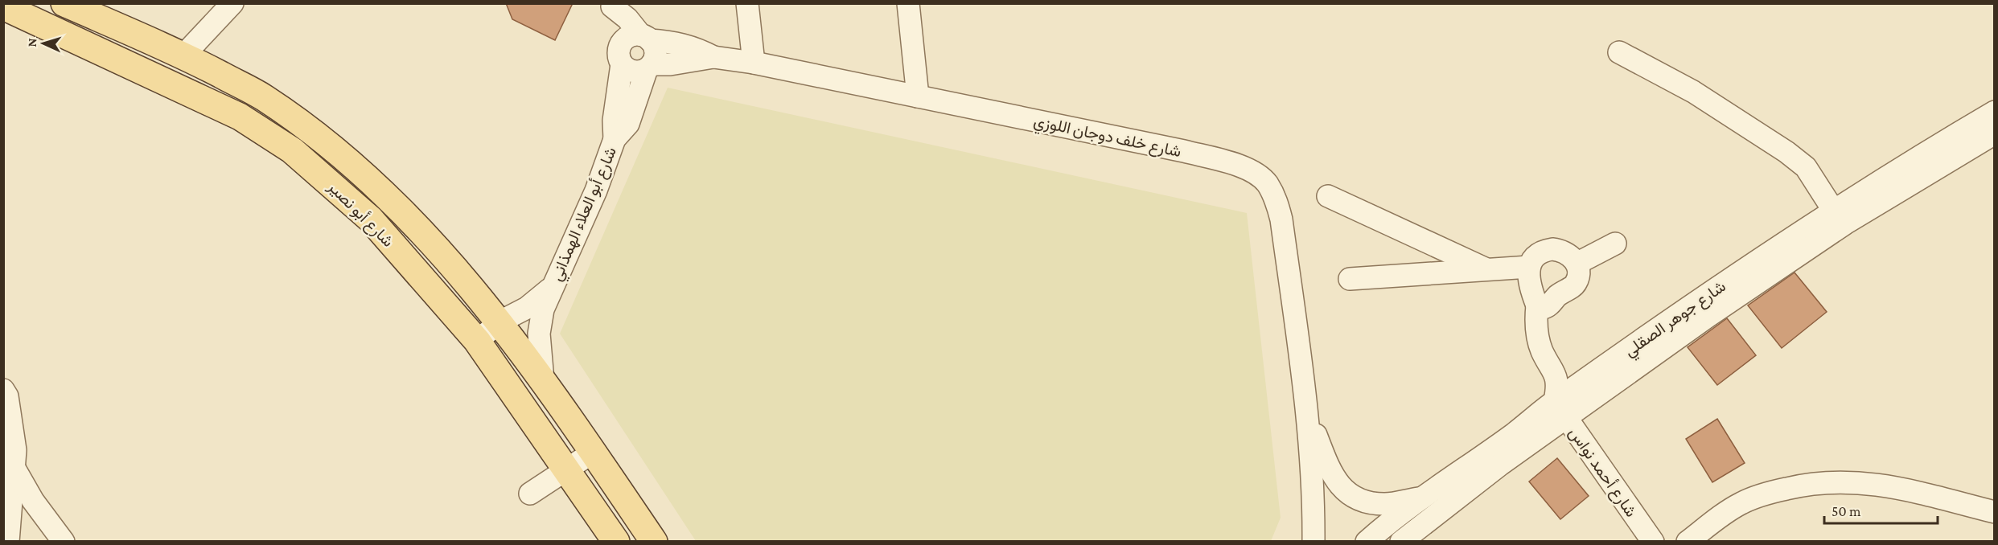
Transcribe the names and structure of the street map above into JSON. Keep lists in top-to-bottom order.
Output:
{
  "streets": {
    "main road": ["شارع أبو نصير"],
    "street": [
      "شارع خلف دوجان اللوزي",
      "شارع أبو العلاء الهمذاني",
      "شارع جوهر الصقلي",
      "شارع أحمد نواس"
    ]
  },
  "crossings": [
    ["شارع خلف دوجان اللوزي", "شارع أبو العلاء الهمذاني"],
    ["شارع خلف دوجان اللوزي", "شارع جوهر الصقلي"],
    ["شارع أبو نصير", "شارع أبو العلاء الهمذاني"],
    ["شارع جوهر الصقلي", "شارع أحمد نواس"]
  ],
  "scale_bar": "50 m",
  "north": "left"
}
